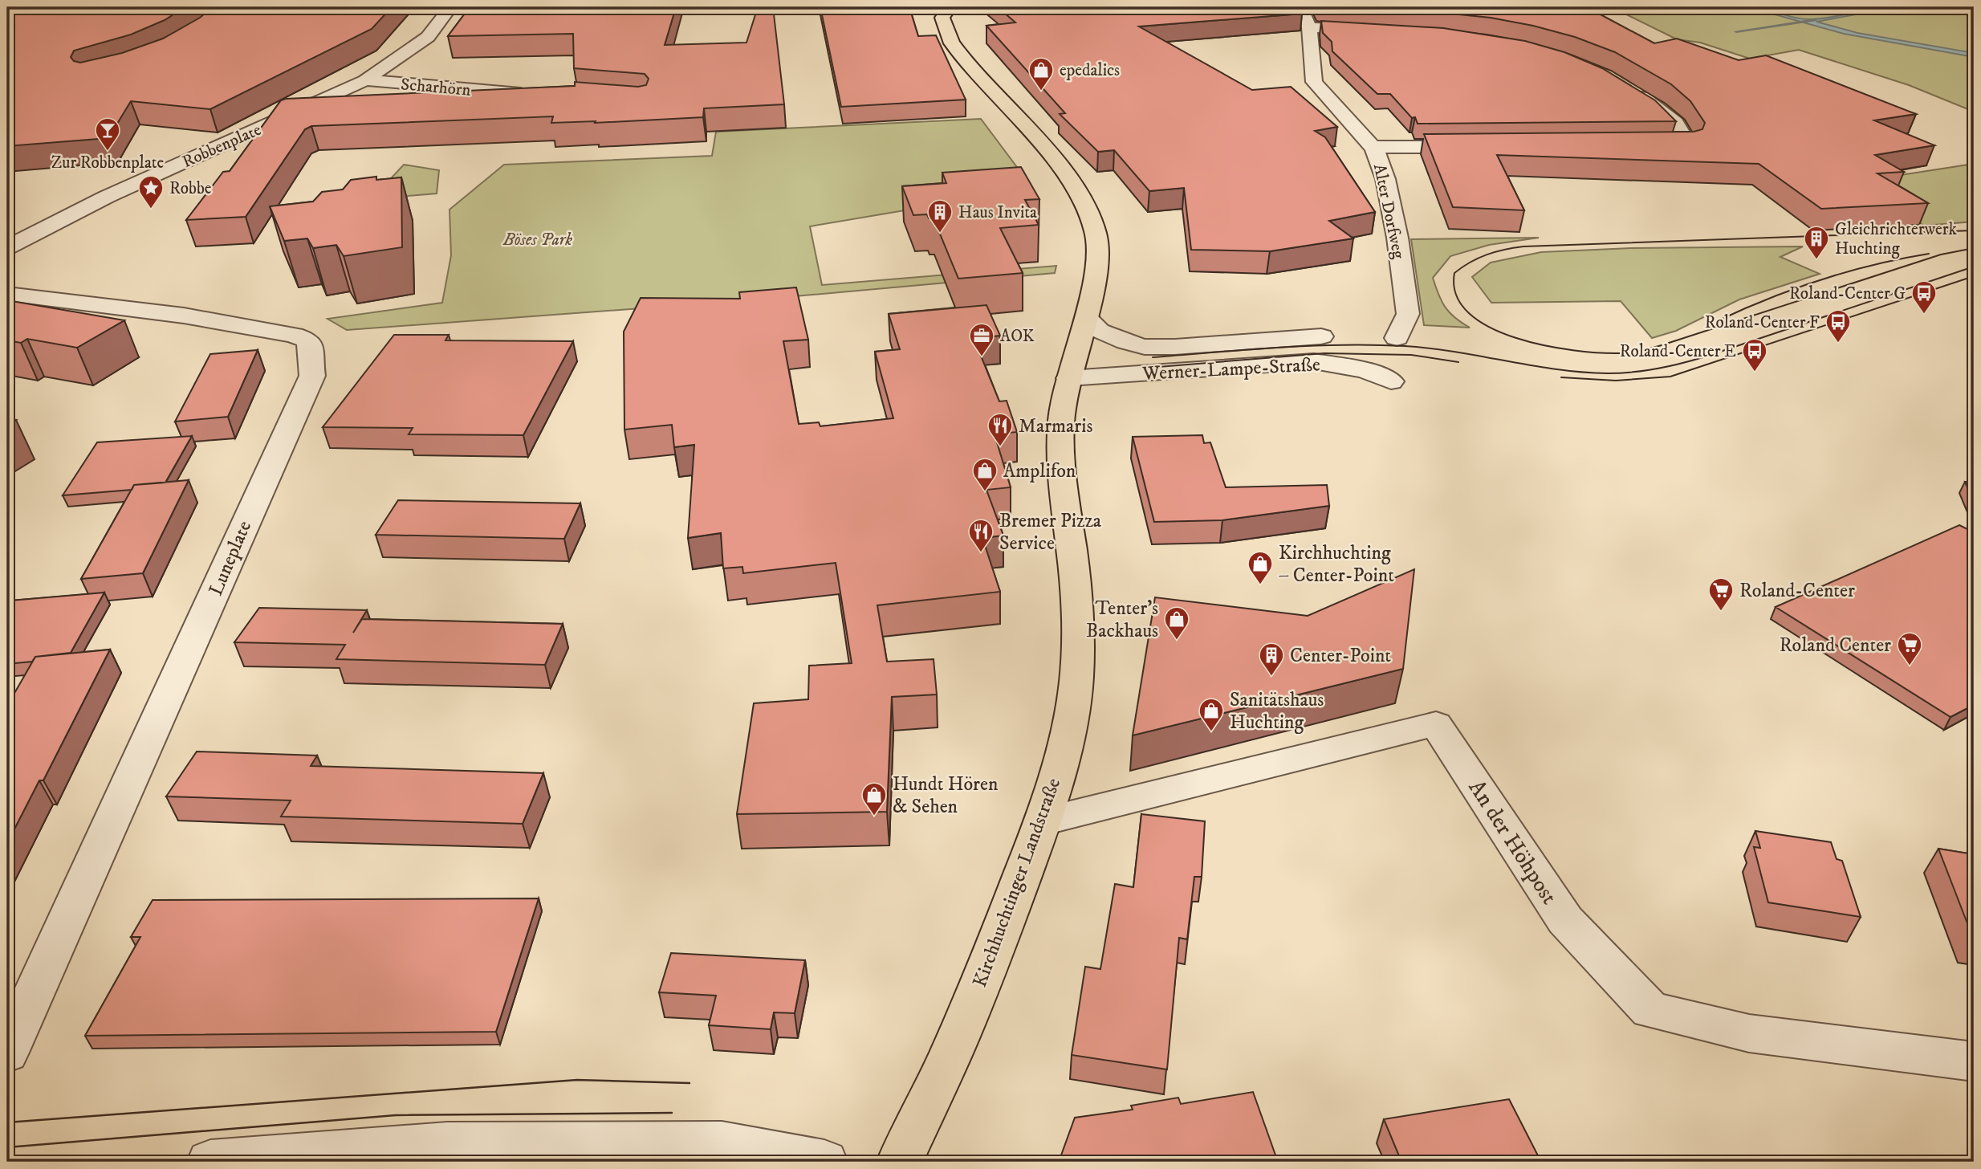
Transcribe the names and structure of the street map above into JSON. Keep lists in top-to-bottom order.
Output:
{
  "streets": {
    "main road": ["Kirchhuchtinger Landstraße"],
    "street": [
      "Scharhörn",
      "Robbenplate",
      "Alter Dorfweg",
      "Werner-Lampe-Straße",
      "Luneplate",
      "An der Höhpost"
    ]
  },
  "crossings": [
    ["Scharhörn", "Robbenplate"],
    ["Werner-Lampe-Straße", "Kirchhuchtinger Landstraße"],
    ["An der Höhpost", "Kirchhuchtinger Landstraße"]
  ],
  "parks": ["Böses Park"],
  "places": {
    "shop": [
      "epedalics",
      "Amplifon",
      "Kirchhuchting – Center-Point",
      "Tenter's Backhaus",
      "Sanitätshaus Huchting",
      "Hundt Hören & Sehen"
    ],
    "bar": ["Zur Robbenplate"],
    "place": ["Robbe"],
    "building": ["Haus Invita", "Gleichrichterwerk Huchting", "Center-Point"],
    "bus stop": ["Roland-Center G", "Roland-Center F", "Roland-Center E"],
    "office": ["AOK"],
    "restaurant": ["Marmaris", "Bremer Pizza Service"],
    "supermarket": ["Roland-Center", "Roland Center"]
  }
}
